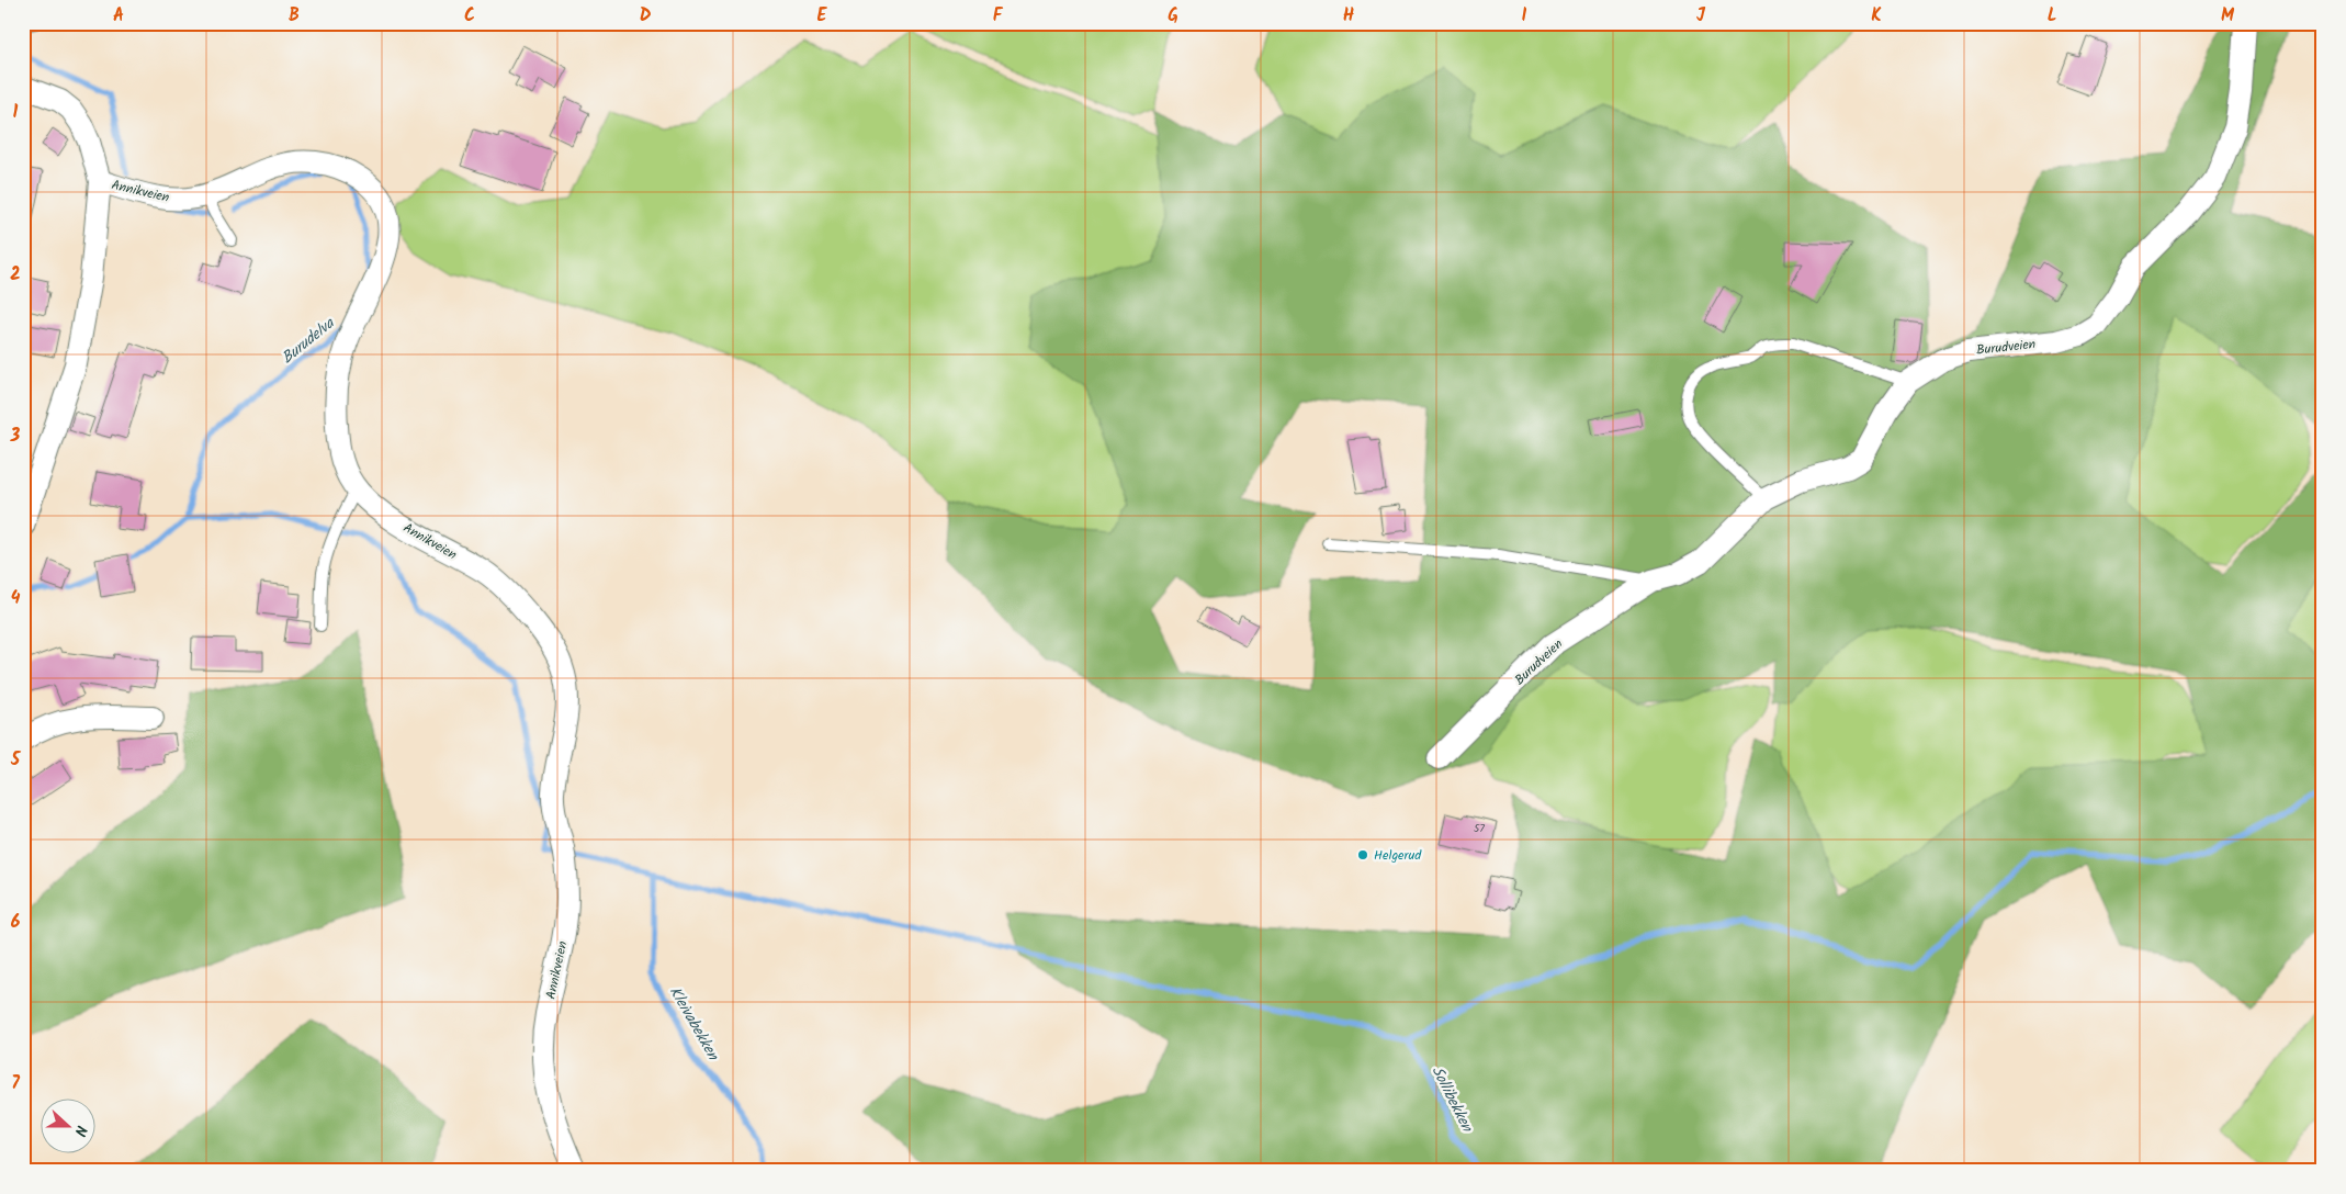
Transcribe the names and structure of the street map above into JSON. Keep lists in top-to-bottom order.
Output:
{
  "streets": {
    "street": ["Annikveien", "Burudveien"]
  },
  "water": ["Burudelva", "Kleivabekken", "Sollibekken"],
  "places": ["Helgerud"],
  "house_numbers": ["57"],
  "north": "right",
  "grid": {
    "columns": [
      "A",
      "B",
      "C",
      "D",
      "E",
      "F",
      "G",
      "H",
      "I",
      "J",
      "K",
      "L",
      "M"
    ],
    "rows": [
      "1",
      "2",
      "3",
      "4",
      "5",
      "6",
      "7"
    ]
  }
}
